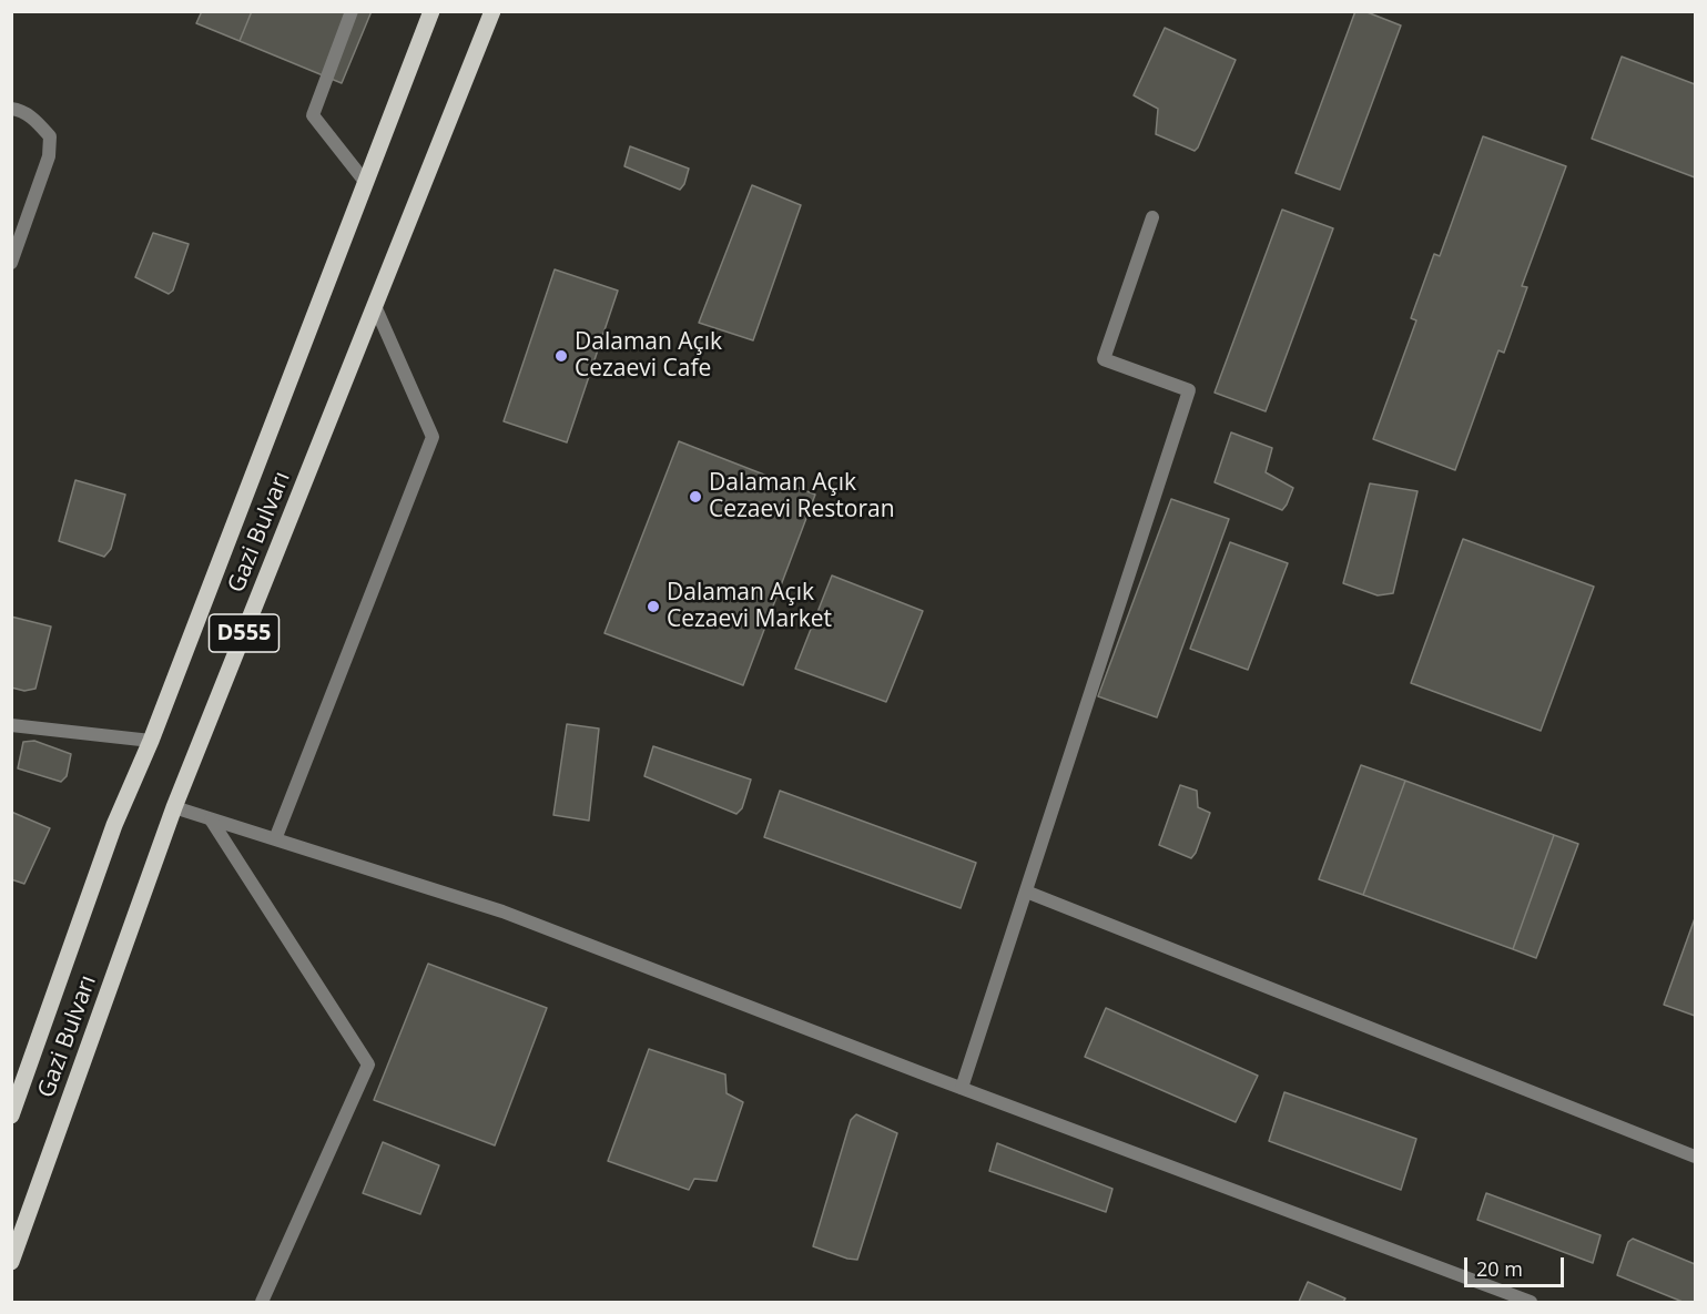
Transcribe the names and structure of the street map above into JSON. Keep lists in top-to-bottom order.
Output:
{
  "streets": {
    "main road": ["Gazi Bulvarı", "D555"]
  },
  "places": ["Dalaman Açık Cezaevi Cafe", "Dalaman Açık Cezaevi Restoran", "Dalaman Açık Cezaevi Market"],
  "scale_bar": "20 m"
}
